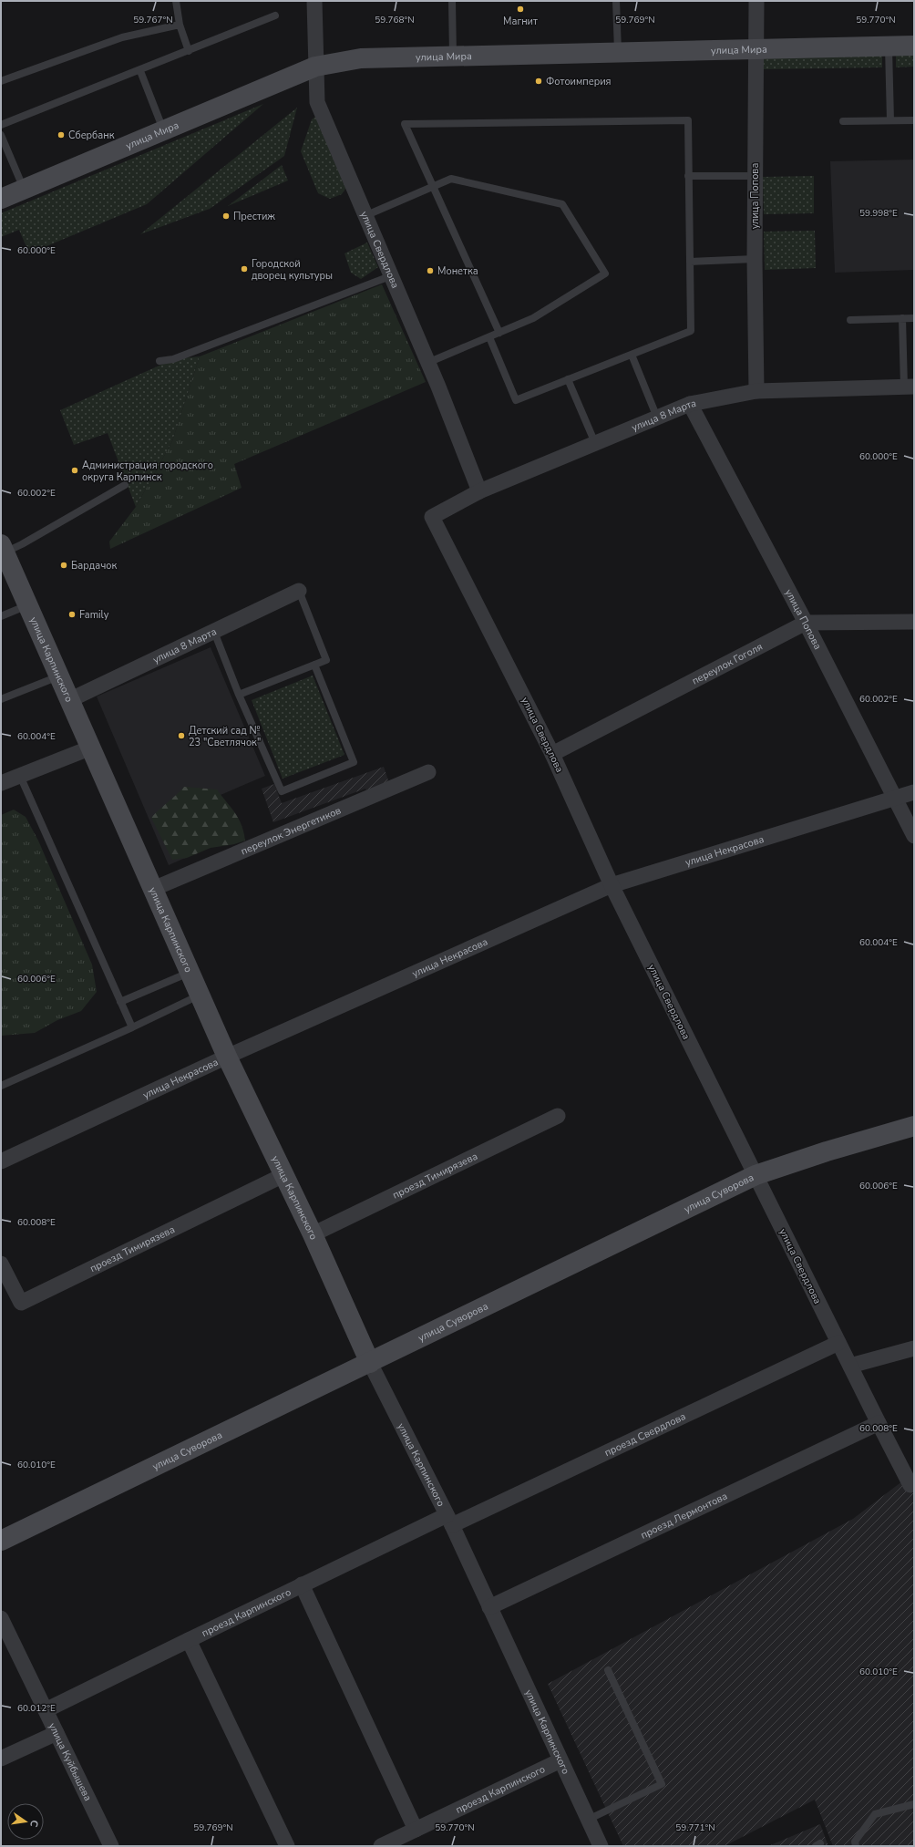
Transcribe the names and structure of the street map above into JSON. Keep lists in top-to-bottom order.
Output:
{
  "streets": {
    "street": [
      "улица Мира",
      "улица Попова",
      "улица Свердлова",
      "улица 8 Марта",
      "улица Карпинского",
      "переулок Гоголя",
      "переулок Энергетиков",
      "улица Некрасова",
      "проезд Тимирязева",
      "улица Суворова",
      "проезд Свердлова",
      "проезд Лермонтова",
      "проезд Карпинского",
      "улица Куйбышева"
    ]
  },
  "crossings": [
    ["улица Мира", "улица Попова"],
    ["улица Мира", "улица Свердлова"],
    ["улица Попова", "улица 8 Марта"],
    ["улица Попова", "переулок Гоголя"],
    ["улица Попова", "улица Некрасова"],
    ["улица Свердлова", "улица 8 Марта"],
    ["улица Свердлова", "переулок Гоголя"],
    ["улица Свердлова", "улица Некрасова"],
    ["улица Свердлова", "улица Суворова"],
    ["улица Свердлова", "проезд Свердлова"],
    ["улица Свердлова", "проезд Лермонтова"],
    ["улица 8 Марта", "улица Карпинского"],
    ["улица Карпинского", "переулок Энергетиков"],
    ["улица Карпинского", "улица Некрасова"],
    ["улица Карпинского", "проезд Тимирязева"],
    ["улица Карпинского", "улица Суворова"],
    ["улица Карпинского", "проезд Свердлова"],
    ["улица Карпинского", "проезд Лермонтова"],
    ["улица Карпинского", "проезд Карпинского"],
    ["проезд Свердлова", "проезд Карпинского"],
    ["проезд Карпинского", "улица Куйбышева"]
  ],
  "places": [
    "Магнит",
    "Фотоимперия",
    "Сбербанк",
    "Престиж",
    "Городской дворец культуры",
    "Монетка",
    "Администрация городского округа Карпинск",
    "Бардачок",
    "Family",
    "Детский сад № 23 \"Светлячок\""
  ],
  "north": "right",
  "coordinates": [
    "59.767°N",
    "59.768°N",
    "59.769°N",
    "59.770°N",
    "59.998°E",
    "60.000°E",
    "60.002°E",
    "60.004°E",
    "60.006°E",
    "60.008°E",
    "60.010°E",
    "60.012°E",
    "59.771°N"
  ]
}
